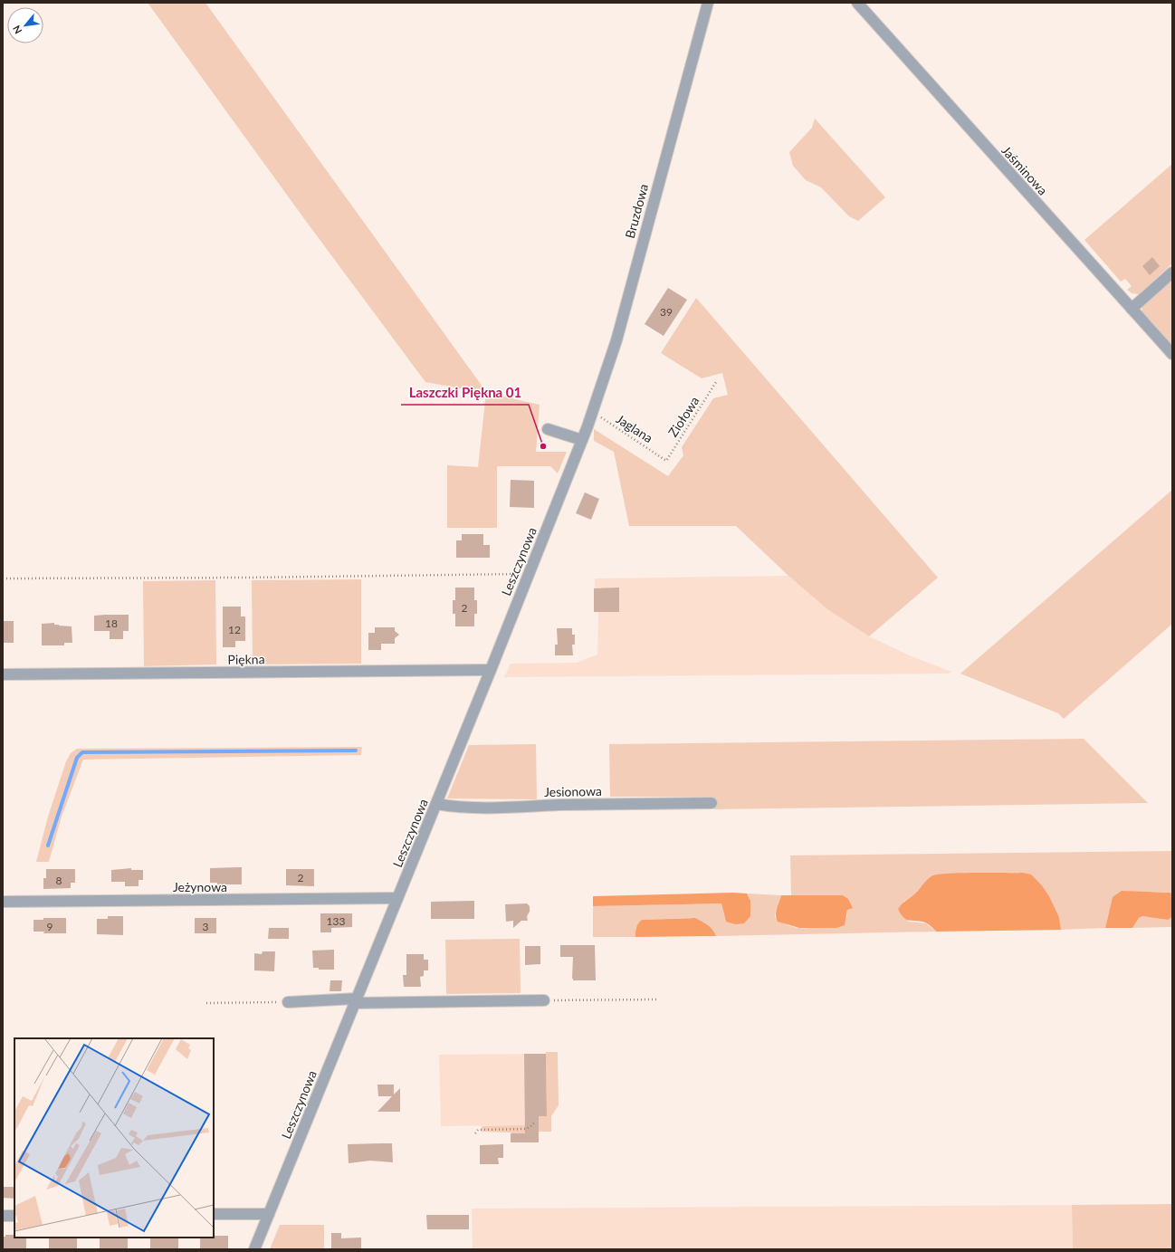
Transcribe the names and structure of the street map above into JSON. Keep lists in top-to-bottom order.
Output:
{
  "streets": {
    "street": [
      "Jaśminowa",
      "Bruzdowa",
      "Leszczynowa",
      "Piękna",
      "Jesionowa",
      "Jeżynowa"
    ],
    "path": ["Ziołowa", "Jaglana"]
  },
  "crossings": [
    ["Bruzdowa", "Jaglana"],
    ["Bruzdowa", "Leszczynowa"],
    ["Ziołowa", "Jaglana"],
    ["Leszczynowa", "Piękna"],
    ["Leszczynowa", "Jesionowa"],
    ["Leszczynowa", "Jeżynowa"]
  ],
  "places": ["Laszczki Piękna 01"],
  "house_numbers": [
    "39",
    "2",
    "18",
    "12",
    "2",
    "8",
    "133",
    "9",
    "3"
  ],
  "north": "bottom left"
}
